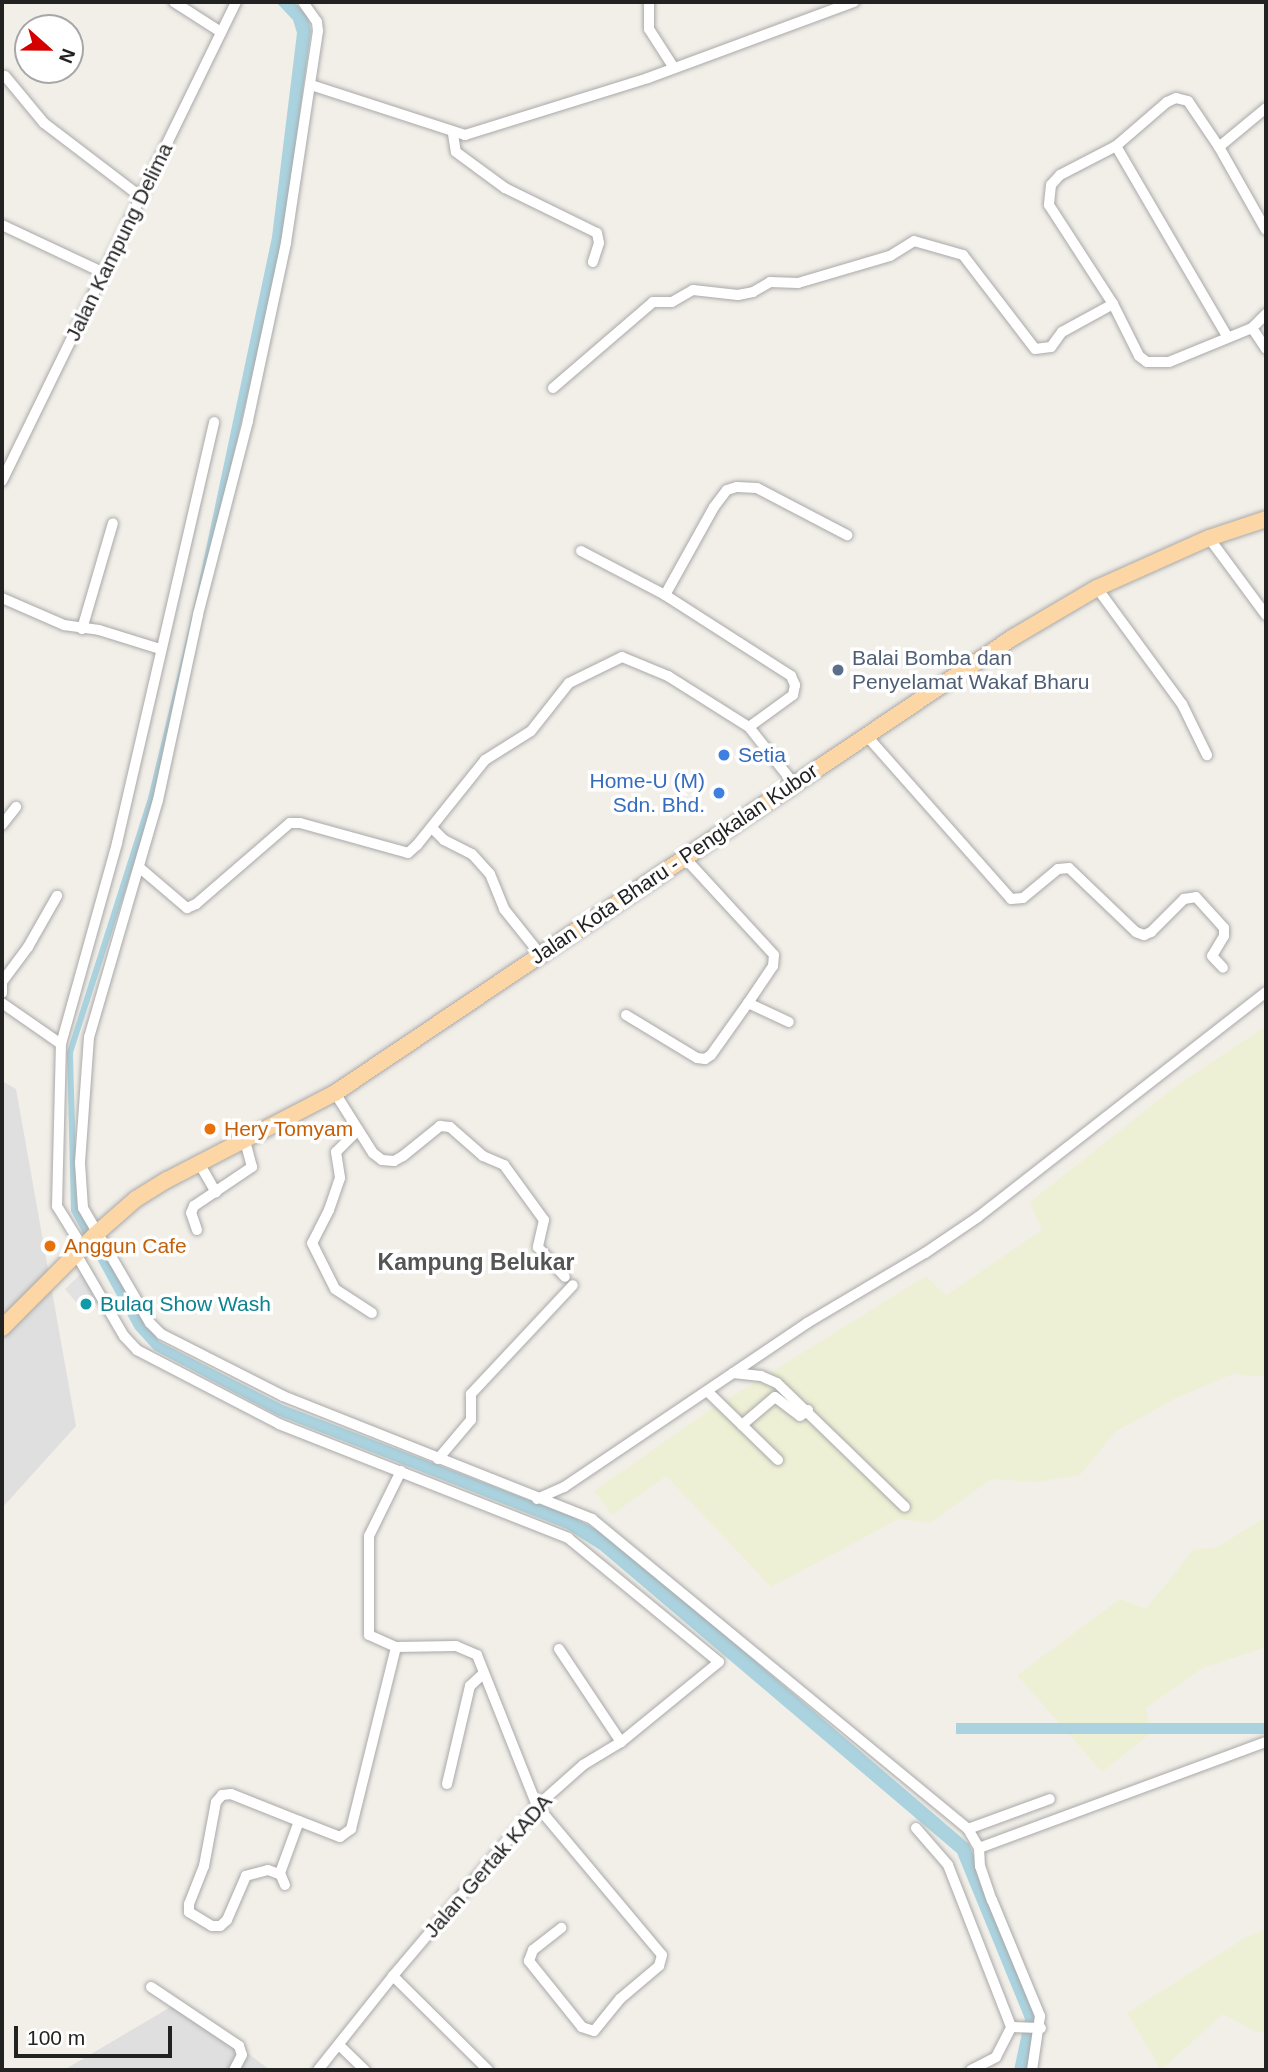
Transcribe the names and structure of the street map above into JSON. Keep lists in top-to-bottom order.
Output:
{
  "streets": {
    "main road": ["Jalan Kota Bharu - Pengkalan Kubor"],
    "street": ["Jalan Kampung Delima", "Jalan Gertak KADA"]
  },
  "districts": ["Kampung Belukar"],
  "places": [
    "Balai Bomba dan Penyelamat Wakaf Bharu",
    "Setia",
    "Home-U (M) Sdn. Bhd.",
    "Hery Tomyam",
    "Anggun Cafe",
    "Bulaq Show Wash"
  ],
  "scale_bar": "100 m",
  "north": "right"
}
